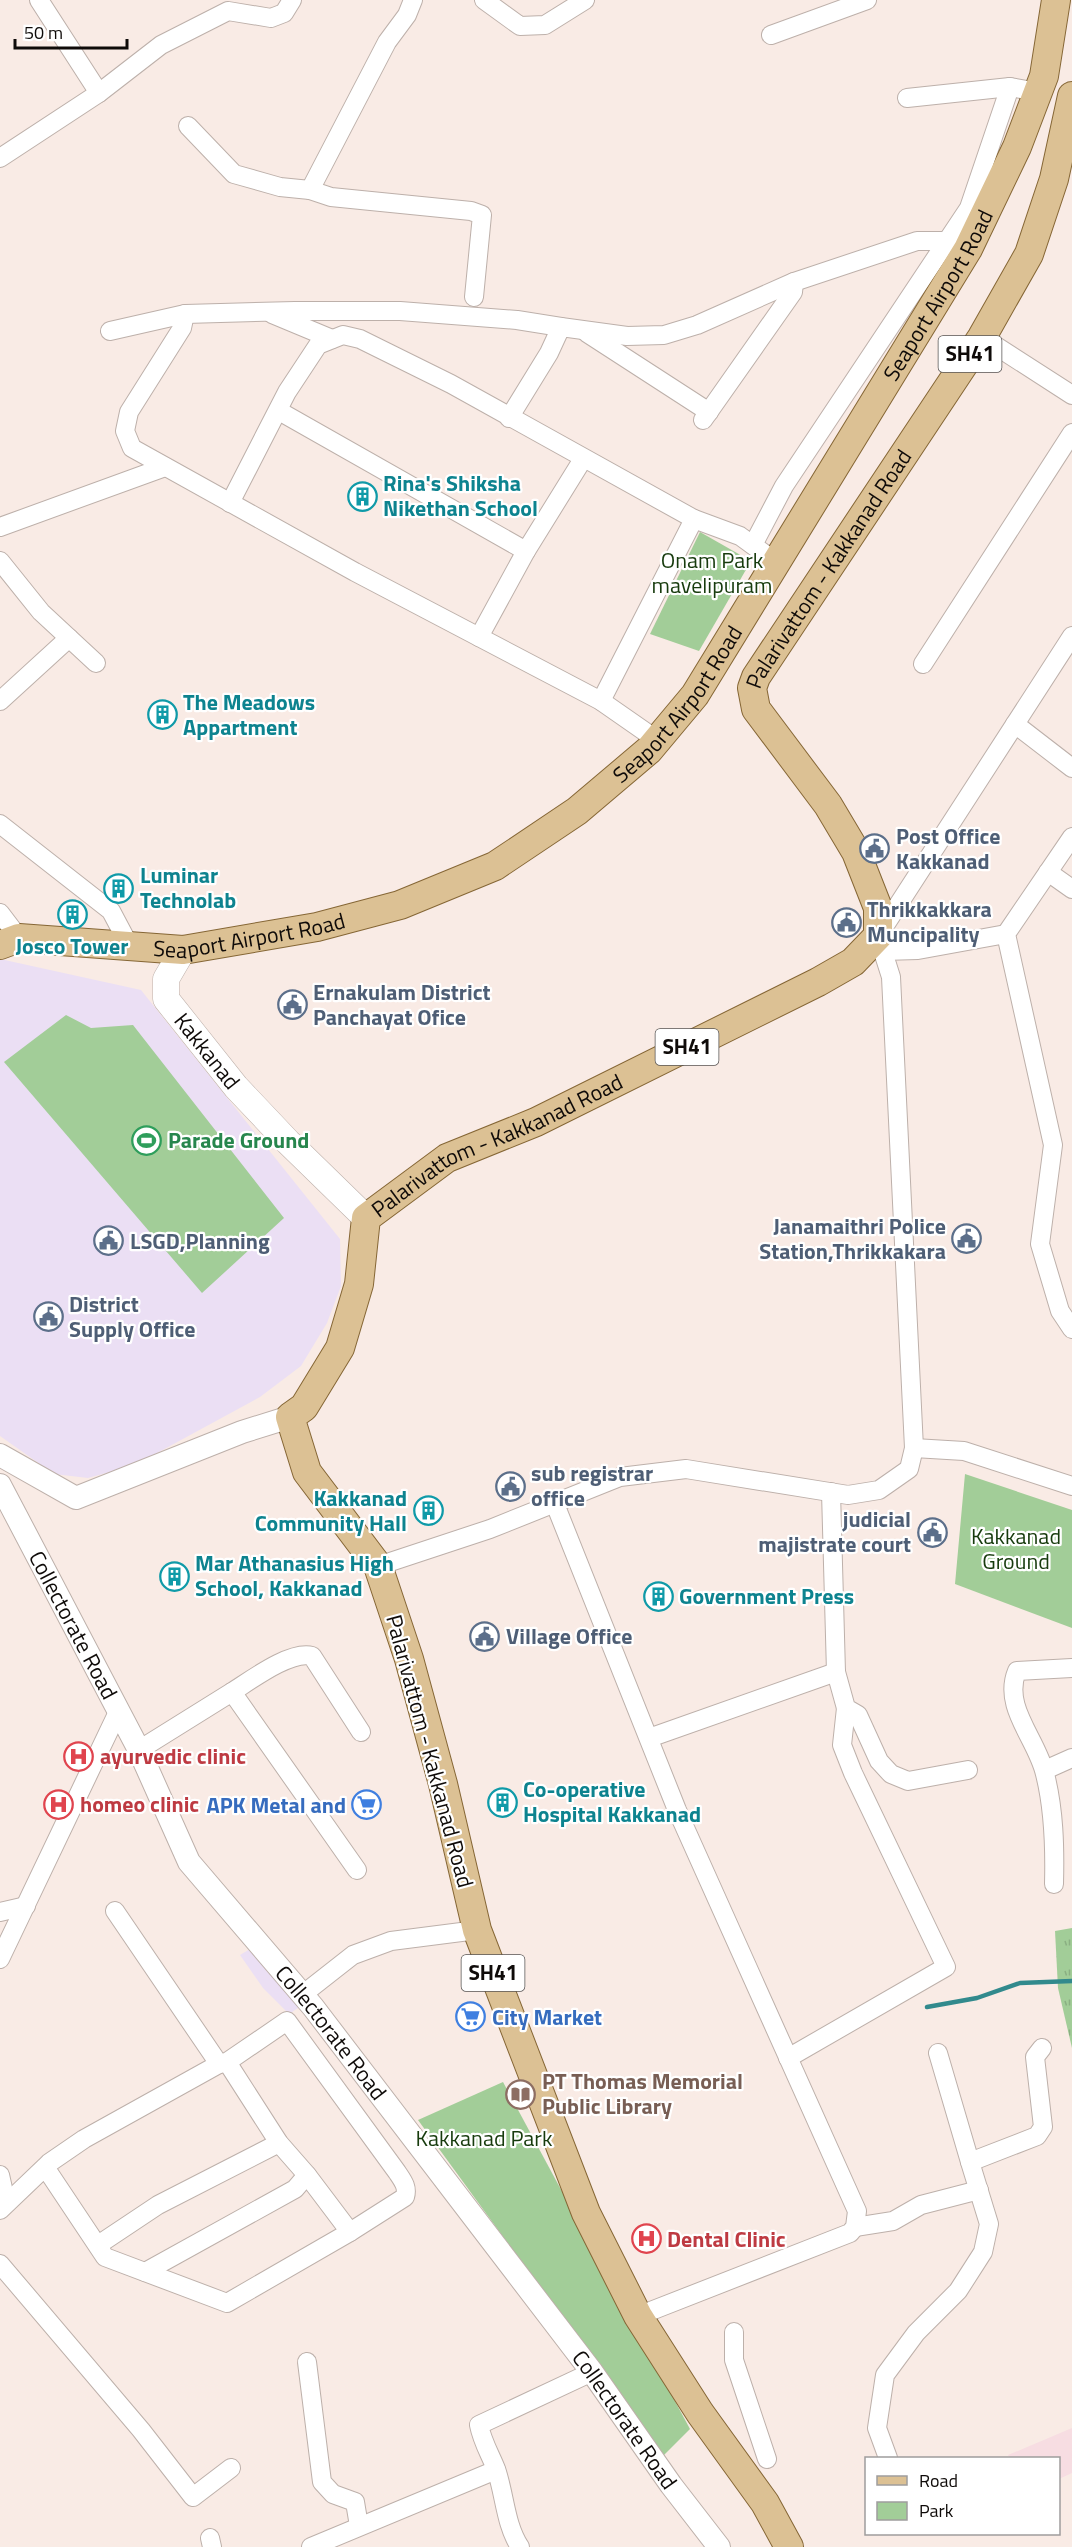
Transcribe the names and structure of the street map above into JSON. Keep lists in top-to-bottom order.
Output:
{
  "streets": {
    "main road": [
      "Seaport Airport Road",
      "SH41",
      "Palarivattom - Kakkanad Road",
      "Kakkanad"
    ],
    "street": ["Collectorate Road"]
  },
  "crossings": [
    ["Seaport Airport Road", "Kakkanad"],
    ["Palarivattom - Kakkanad Road", "Kakkanad"]
  ],
  "parks": ["Onam Park mavelipuram", "Kakkanad Ground", "Kakkanad Park"],
  "places": {
    "building": [
      "Rina's Shiksha Nikethan School",
      "The Meadows Appartment",
      "Luminar Technolab",
      "Josco Tower",
      "Kakkanad Community Hall",
      "Mar Athanasius High School, Kakkanad",
      "Government Press",
      "Co-operative Hospital Kakkanad"
    ],
    "public building": [
      "Post Office Kakkanad",
      "Thrikkakkara Muncipality",
      "Ernakulam District Panchayat Ofice",
      "Janamaithri Police Station,Thrikkakara",
      "LSGD,Planning",
      "District Supply Office",
      "sub registrar office",
      "judicial majistrate court",
      "Village Office"
    ],
    "sports": ["Parade Ground"],
    "hospital": ["ayurvedic clinic", "homeo clinic", "Dental Clinic"],
    "supermarket": ["APK Metal and", "City Market"],
    "library": ["PT Thomas Memorial Public Library"]
  },
  "legend": ["Road", "Park"],
  "scale_bar": "50 m"
}
